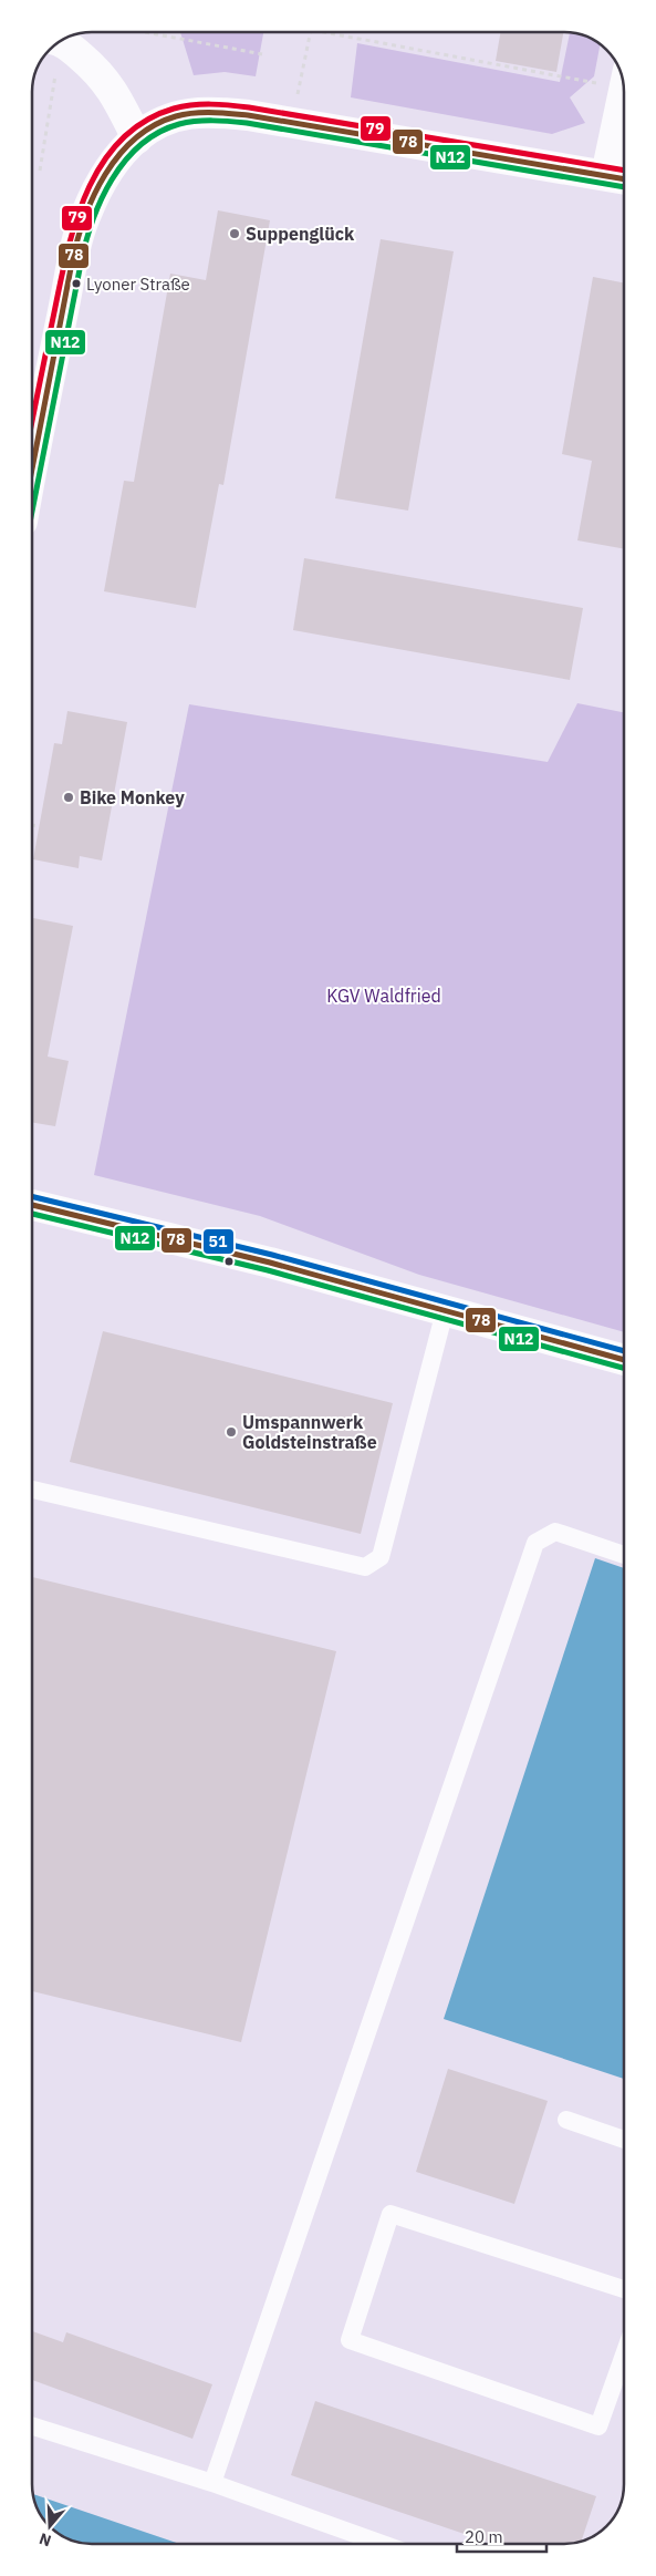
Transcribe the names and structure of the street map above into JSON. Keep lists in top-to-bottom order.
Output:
{
  "parks": ["KGV Waldfried"],
  "places": [
    "Suppenglück",
    "Lyoner Straße",
    "Bike Monkey",
    "Umspannwerk Goldsteinstraße"
  ],
  "lines": [
    "transit line 79",
    "transit line 78",
    "transit line N12",
    "transit line 51"
  ],
  "scale_bar": "20 m",
  "north": "bottom"
}
